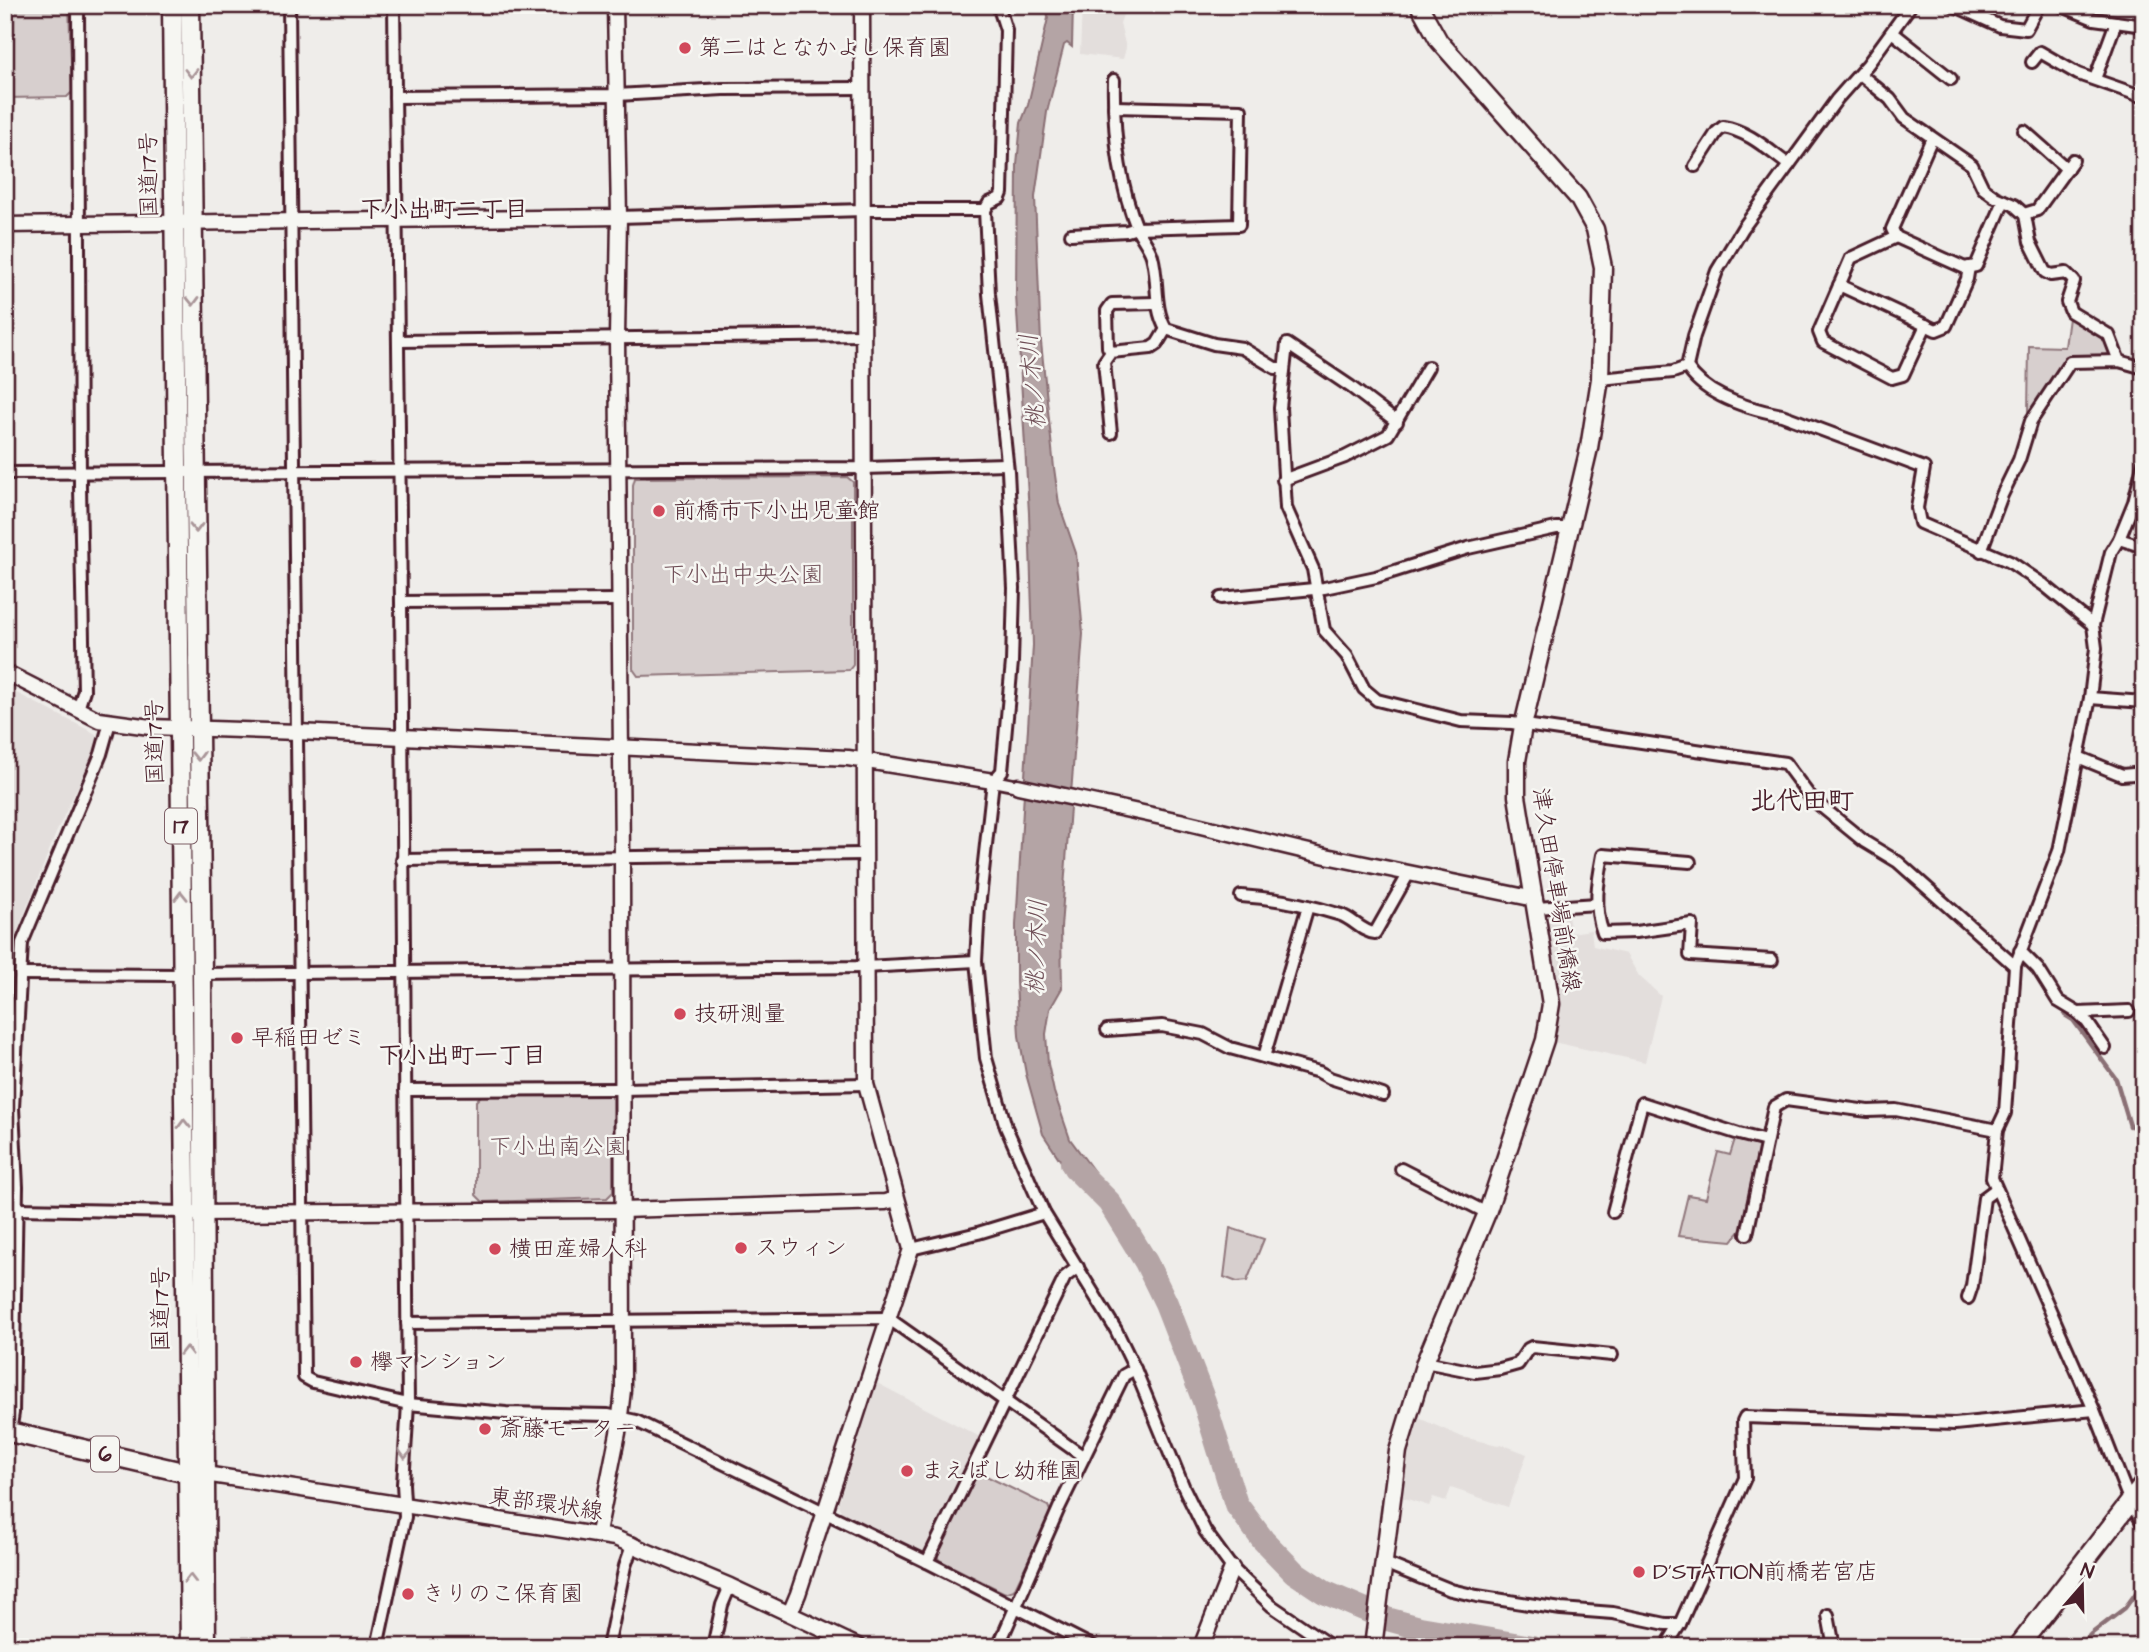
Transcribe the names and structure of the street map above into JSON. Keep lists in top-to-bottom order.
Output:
{
  "streets": {
    "main road": [
      "国道17号",
      "17",
      "津久田停車場前橋線",
      "6"
    ],
    "street": ["東部環状線"]
  },
  "crossings": [
    ["国道17号", "6"],
    ["国道17号", "東部環状線"],
    ["6", "東部環状線"]
  ],
  "districts": ["下小出町二丁目", "北代田町", "下小出町一丁目"],
  "water": ["桃ノ木川"],
  "parks": ["下小出中央公園", "下小出南公園"],
  "places": [
    "第二はとなかよし保育園",
    "前橋市下小出児童館",
    "技研測量",
    "早稲田ゼミ",
    "スウィン",
    "横田産婦人科",
    "欅マンション",
    "斎藤モーター",
    "まえばし幼稚園",
    "D'STATION前橋若宮店",
    "きりのこ保育園"
  ],
  "north": "top"
}
